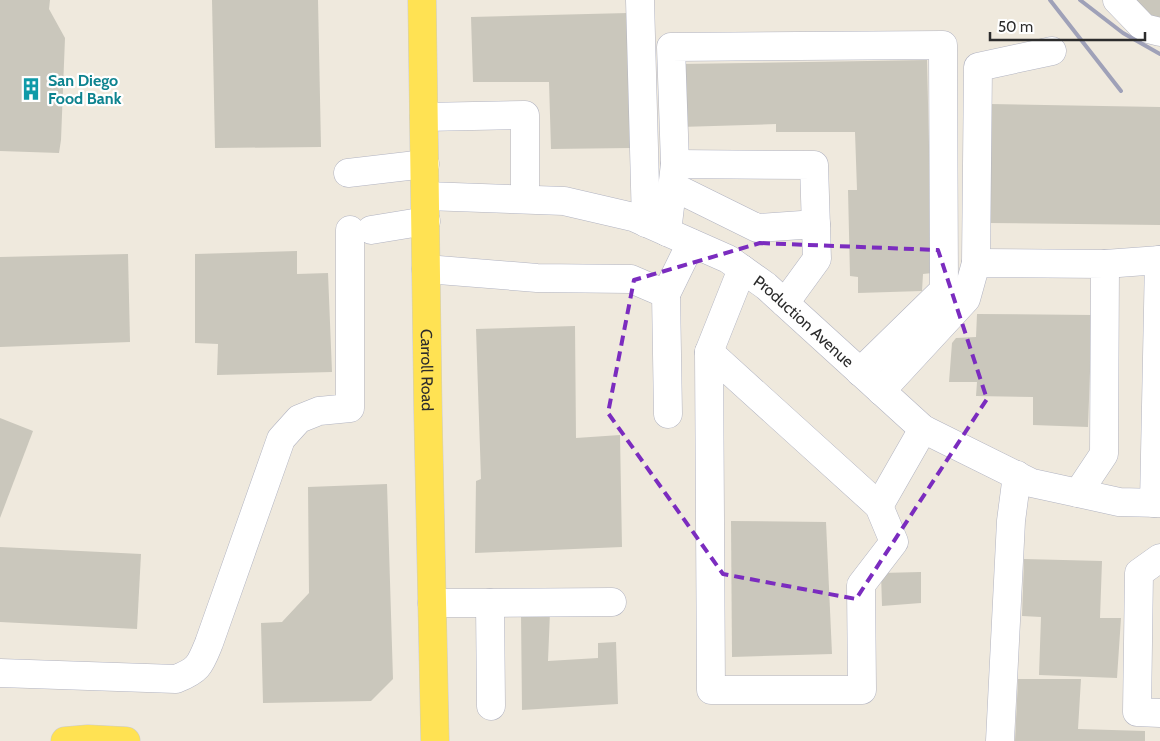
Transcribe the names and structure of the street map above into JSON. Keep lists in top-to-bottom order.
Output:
{
  "streets": {
    "main road": ["Carroll Road"],
    "street": ["Production Avenue"]
  },
  "crossings": [
    ["Production Avenue", "Carroll Road"]
  ],
  "places": {
    "building": ["San Diego Food Bank"]
  },
  "scale_bar": "50 m"
}
